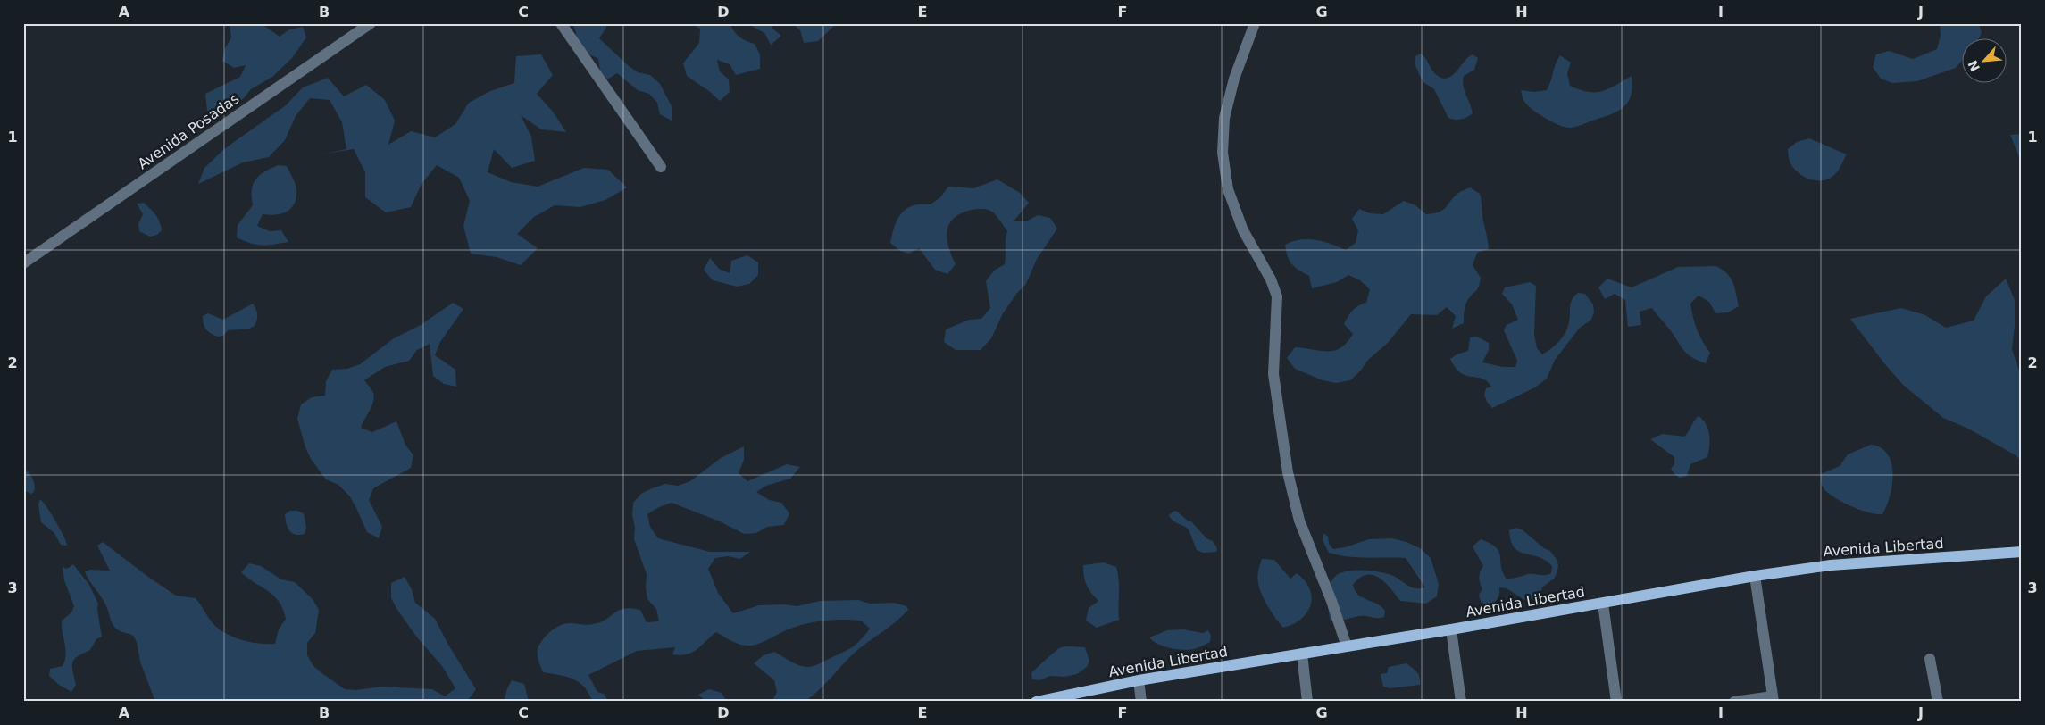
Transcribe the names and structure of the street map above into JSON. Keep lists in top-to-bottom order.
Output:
{
  "streets": {
    "main road": ["Avenida Libertad"],
    "street": ["Avenida Posadas"]
  },
  "north": "bottom left",
  "grid": {
    "columns": [
      "A",
      "B",
      "C",
      "D",
      "E",
      "F",
      "G",
      "H",
      "I",
      "J"
    ],
    "rows": ["1", "2", "3"]
  }
}
